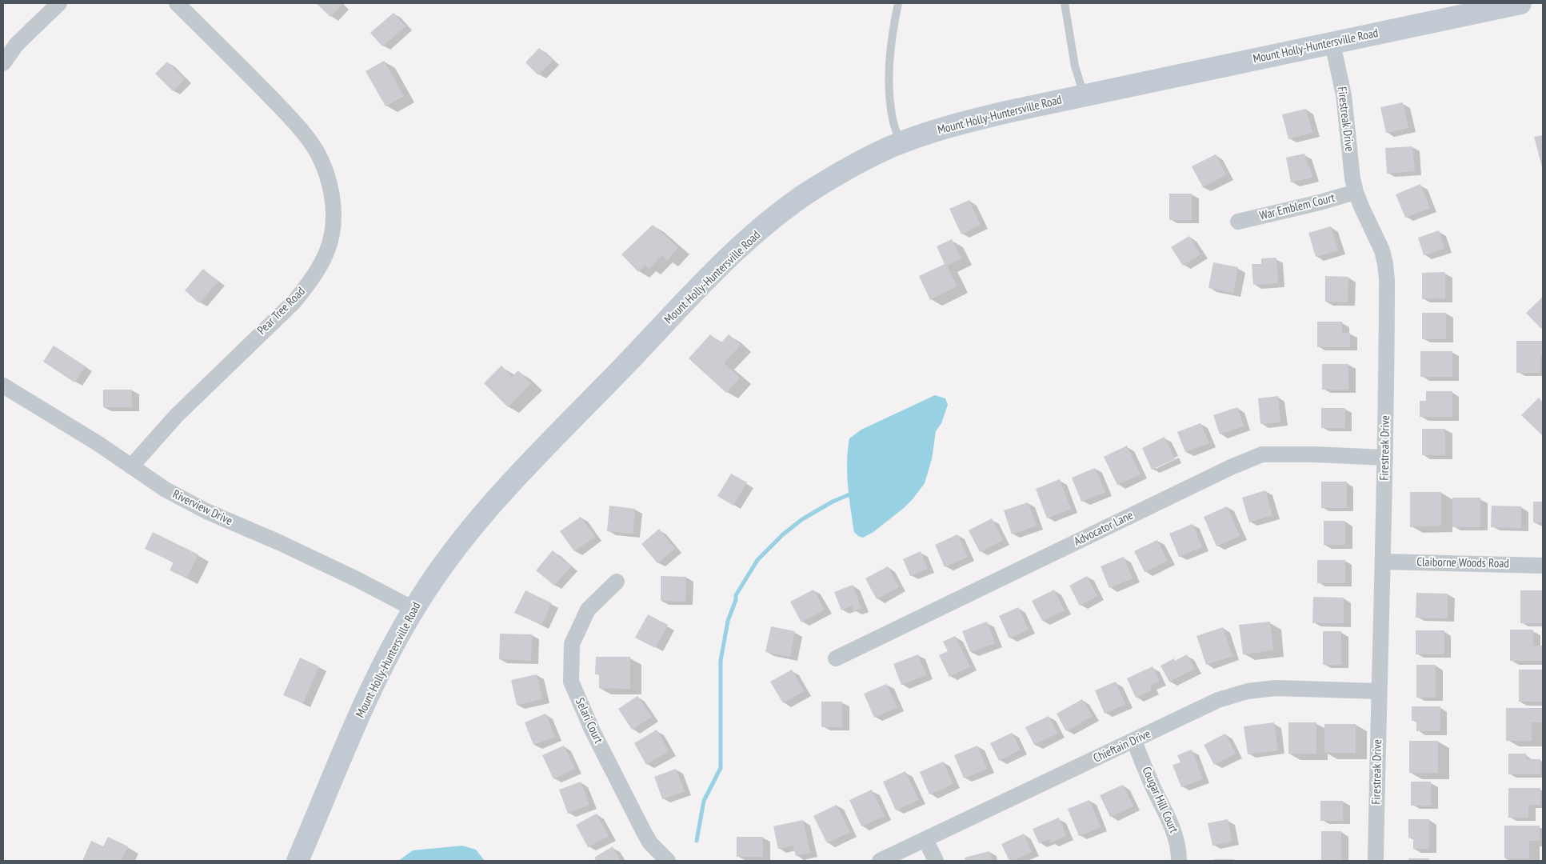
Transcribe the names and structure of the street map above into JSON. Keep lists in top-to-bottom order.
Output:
{
  "streets": {
    "main road": ["Mount Holly-Huntersville Road"],
    "street": [
      "Firestreak Drive",
      "War Emblem Court",
      "Pear Tree Road",
      "Riverview Drive",
      "Advocator Lane",
      "Claiborne Woods Road",
      "Selari Court",
      "Chieftain Drive",
      "Cougar Hill Court"
    ]
  },
  "crossings": [
    ["Mount Holly-Huntersville Road", "Firestreak Drive"],
    ["Mount Holly-Huntersville Road", "Riverview Drive"],
    ["Firestreak Drive", "War Emblem Court"],
    ["Firestreak Drive", "Advocator Lane"],
    ["Firestreak Drive", "Claiborne Woods Road"],
    ["Firestreak Drive", "Chieftain Drive"],
    ["Pear Tree Road", "Riverview Drive"],
    ["Chieftain Drive", "Cougar Hill Court"]
  ]
}
